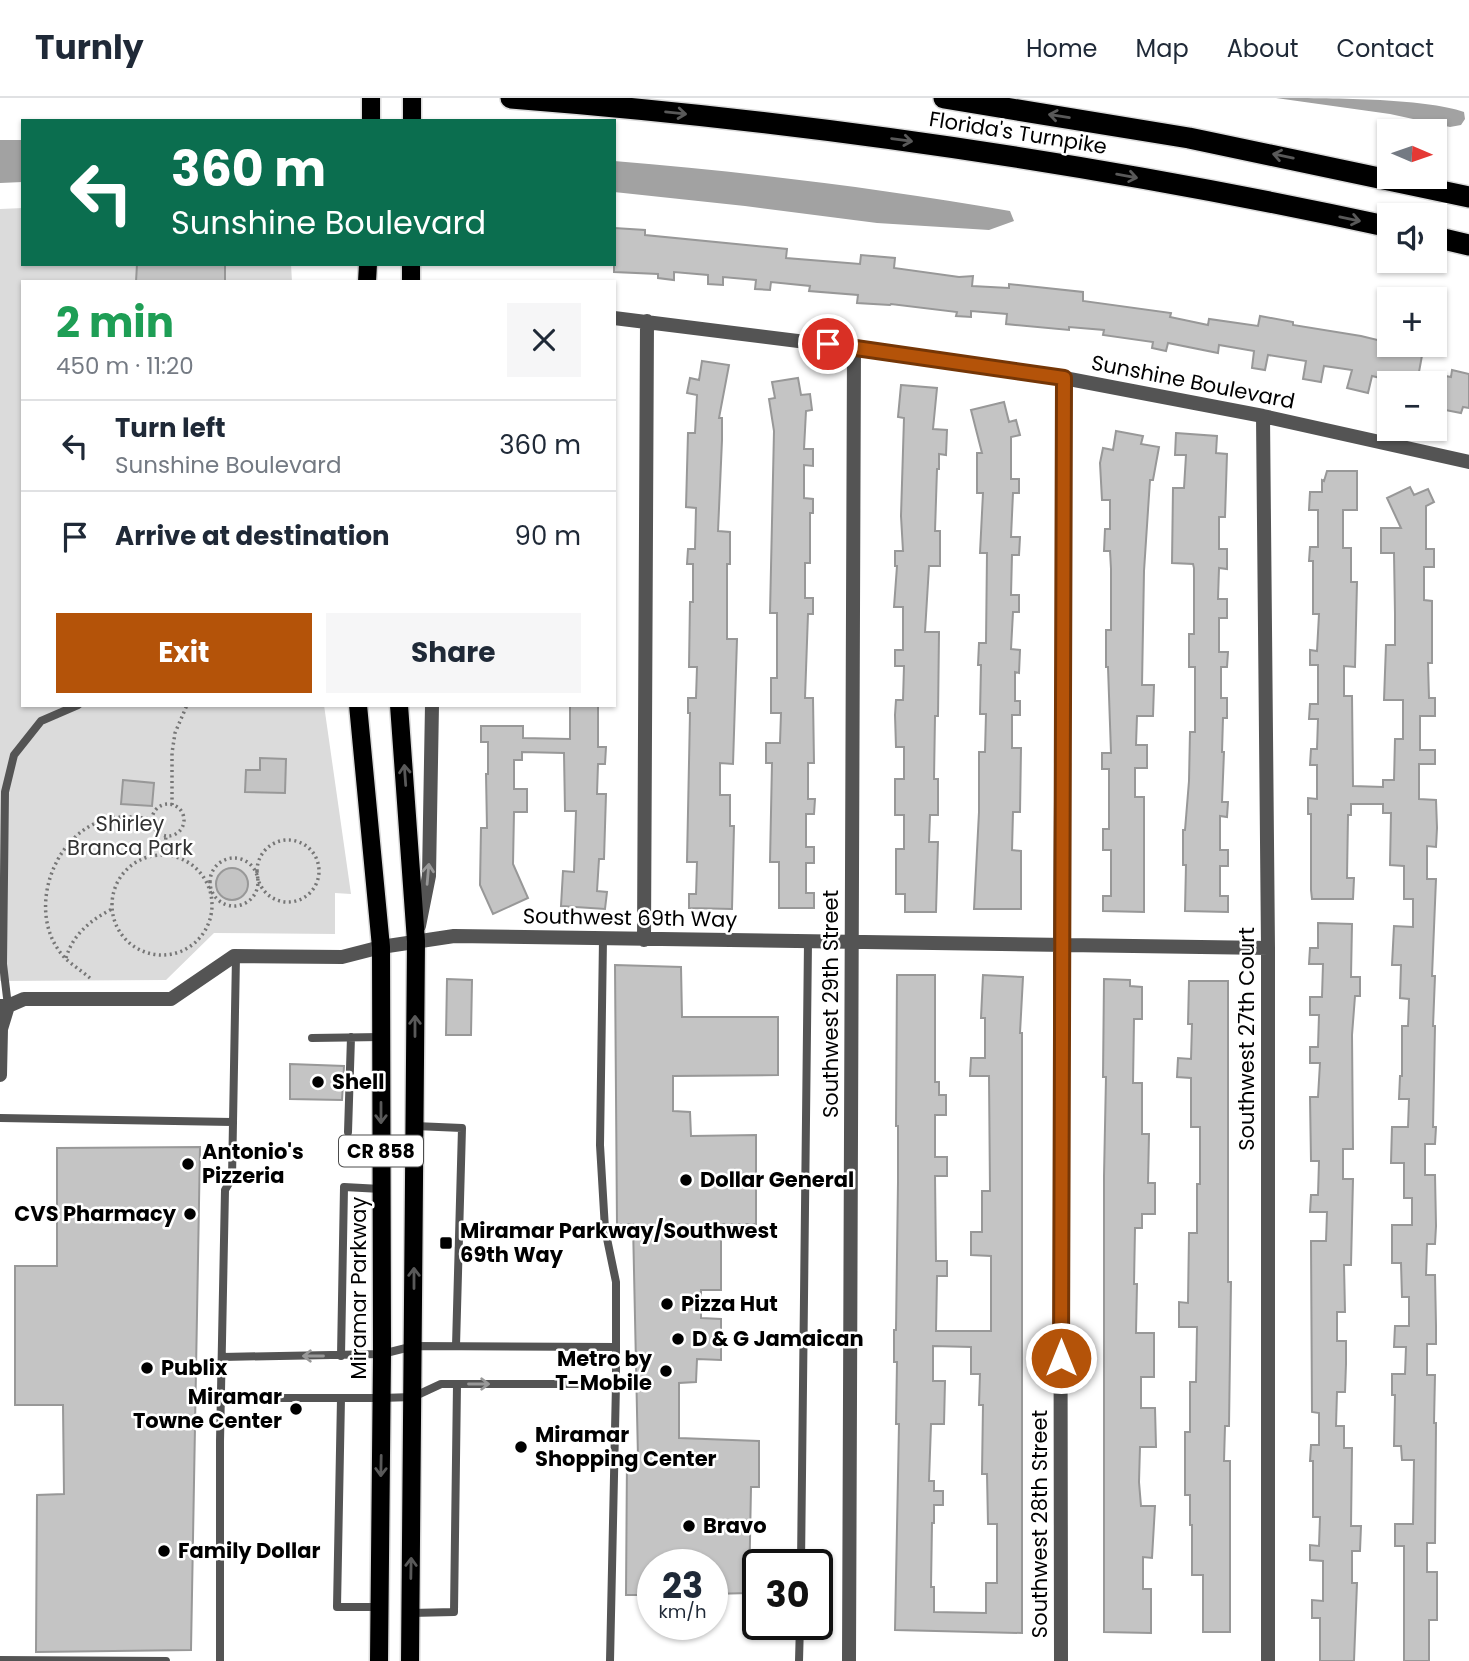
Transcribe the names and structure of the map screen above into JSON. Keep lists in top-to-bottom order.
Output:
{
  "streets": {
    "highway": ["Florida's Turnpike"],
    "main road": ["CR 858", "Miramar Parkway"],
    "street": [
      "Sunshine Boulevard",
      "Southwest 69th Way",
      "Southwest 29th Street",
      "Southwest 27th Court",
      "Southwest 28th Street"
    ]
  },
  "crossings": [
    ["Sunshine Boulevard", "Southwest 29th Street"],
    ["Sunshine Boulevard", "Southwest 27th Court"],
    ["Sunshine Boulevard", "Southwest 28th Street"],
    ["Southwest 69th Way", "Southwest 29th Street"],
    ["Southwest 69th Way", "Southwest 27th Court"],
    ["Southwest 69th Way", "CR 858"],
    ["Southwest 69th Way", "Miramar Parkway"],
    ["Southwest 69th Way", "Southwest 28th Street"]
  ],
  "parks": ["Shirley Branca Park"],
  "places": {
    "other": [
      "Shell",
      "Antonio's Pizzeria",
      "Dollar General",
      "CVS Pharmacy",
      "Pizza Hut",
      "D & G Jamaican",
      "Publix",
      "Metro by T-Mobile",
      "Miramar Towne Center",
      "Miramar Shopping Center",
      "Bravo",
      "Family Dollar"
    ],
    "transit": ["Miramar Parkway/Southwest 69th Way"]
  },
  "north": "right",
  "page": {
    "header": "Turnly",
    "nav": [
      "Home",
      "Map",
      "About",
      "Contact"
    ],
    "map_buttons": ["+", "−"],
    "turn": ["360 m", "Sunshine Boulevard"],
    "heading": ["2 min", "450 m · 11:20"],
    "list": [
      {
        "name": "Turn left",
        "note": "Sunshine Boulevard",
        "value": "360 m"
      },
      {
        "name": "Arrive at destination",
        "value": "90 m"
      }
    ],
    "buttons": ["Exit", "Share"],
    "speed": "23 km/h",
    "limit": "30"
  }
}
